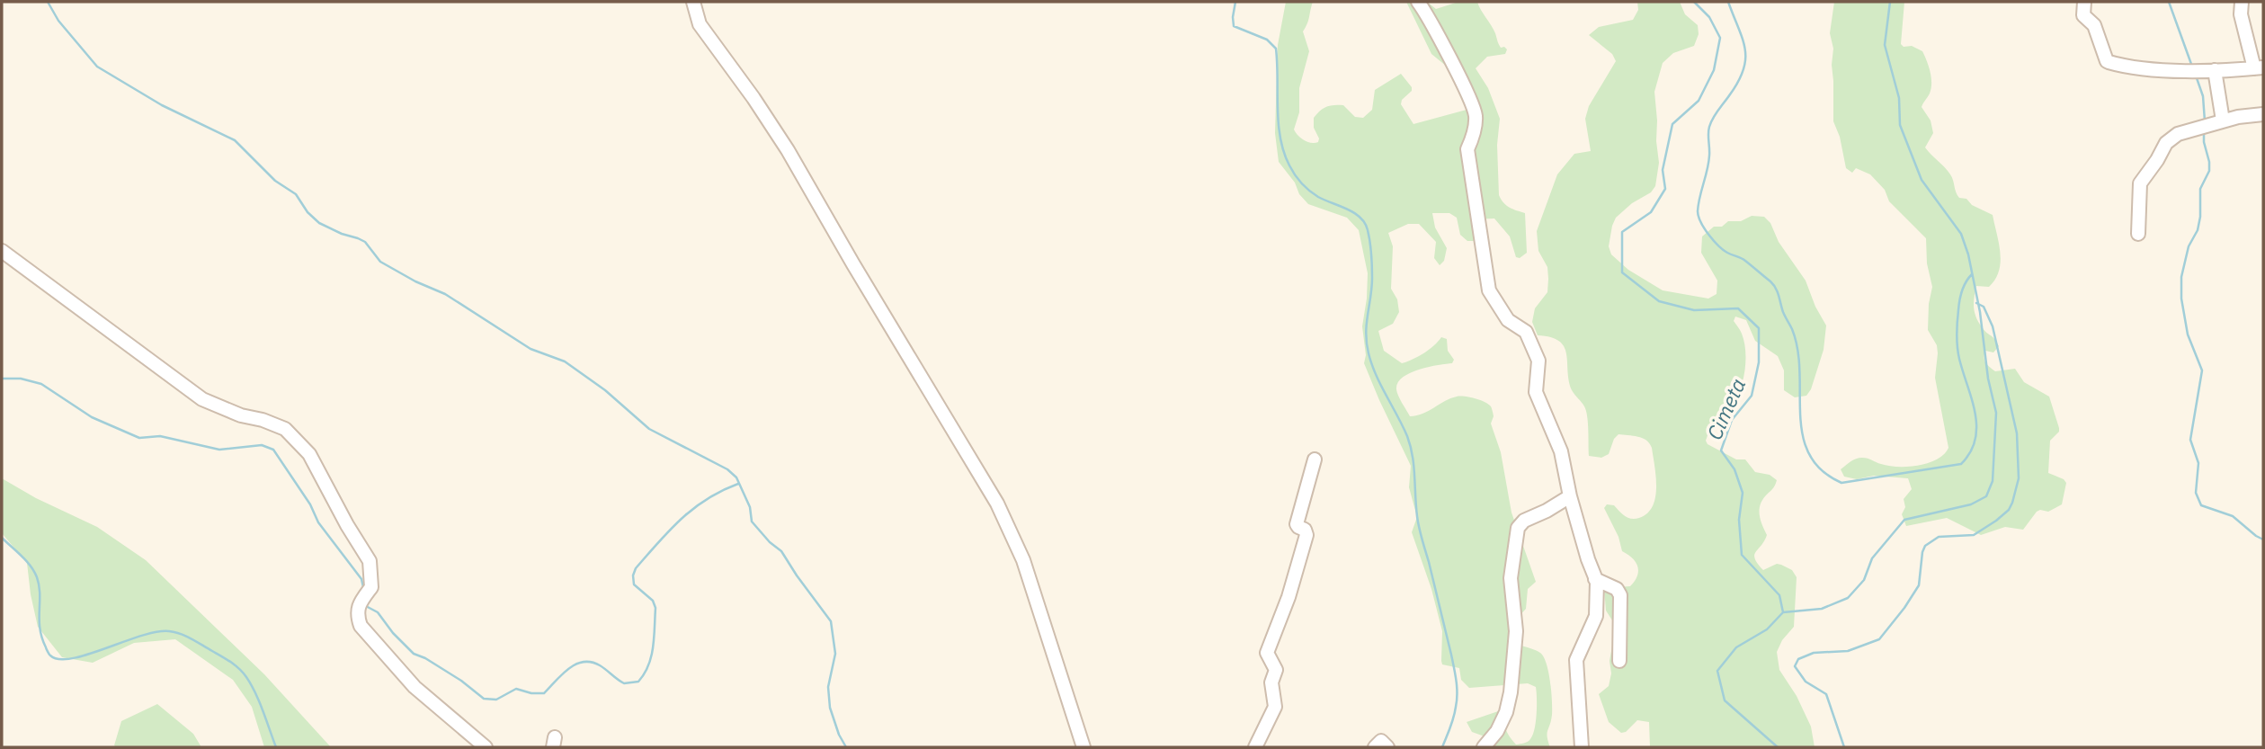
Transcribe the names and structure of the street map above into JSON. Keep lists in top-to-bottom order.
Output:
{
  "water": ["Cimeta"]
}
